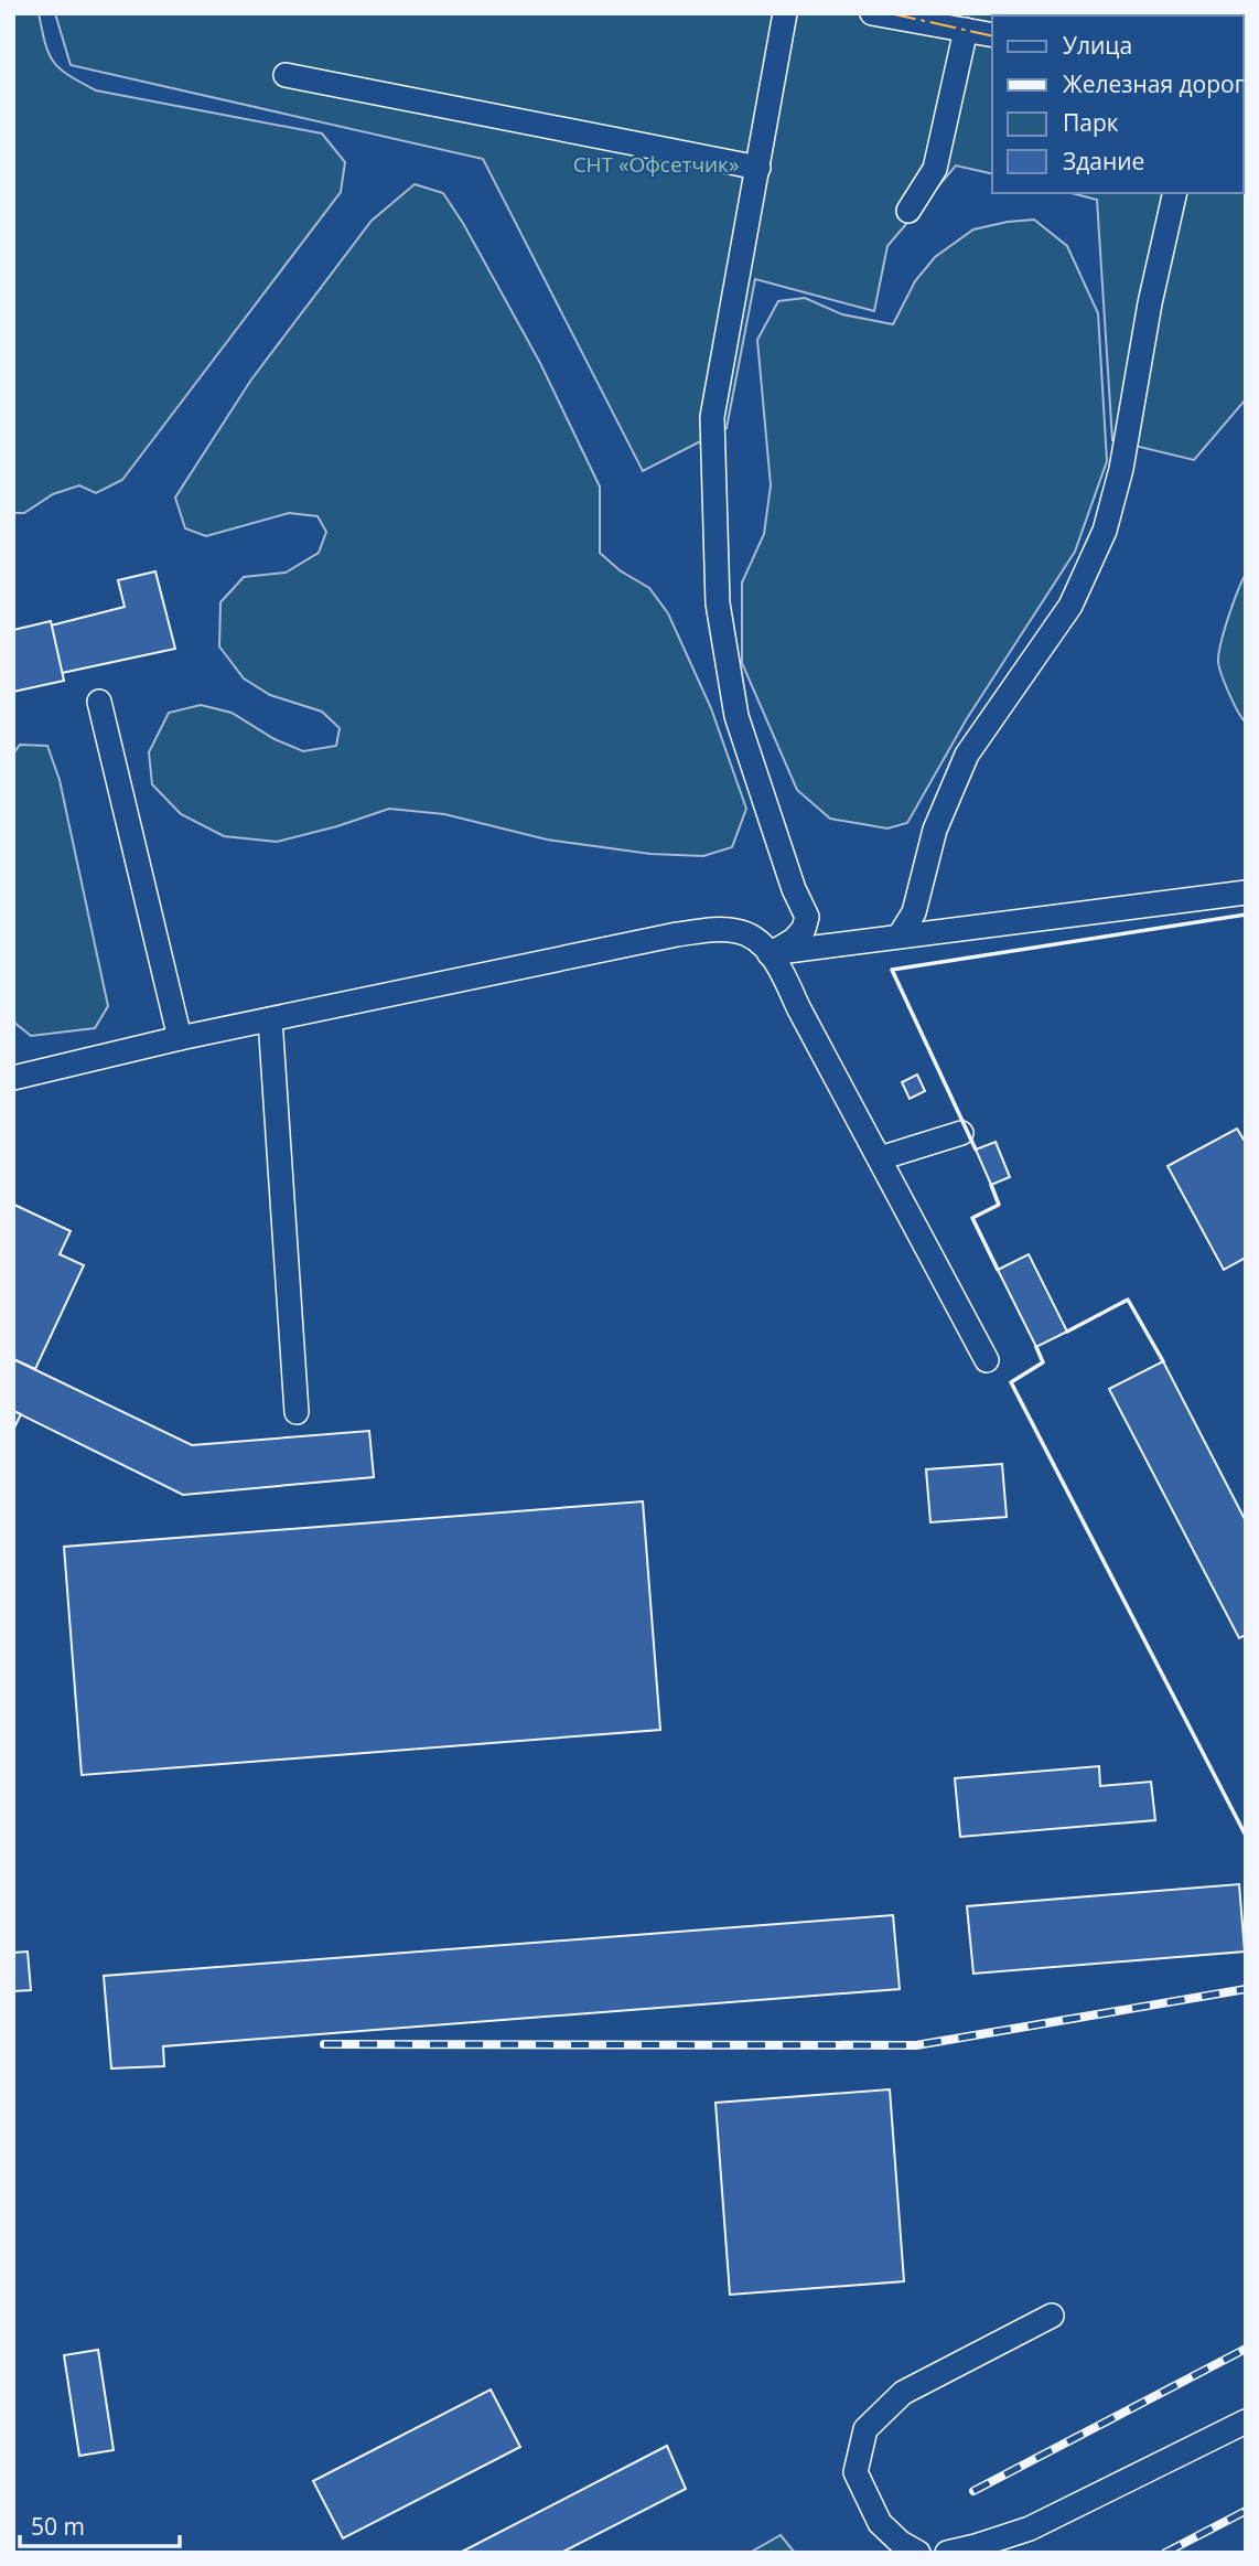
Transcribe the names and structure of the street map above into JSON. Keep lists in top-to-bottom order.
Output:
{
  "parks": ["СНТ «Офсетчик»"],
  "legend": [
    "Улица",
    "Железная дорога",
    "Парк",
    "Здание"
  ],
  "scale_bar": "50 m"
}
